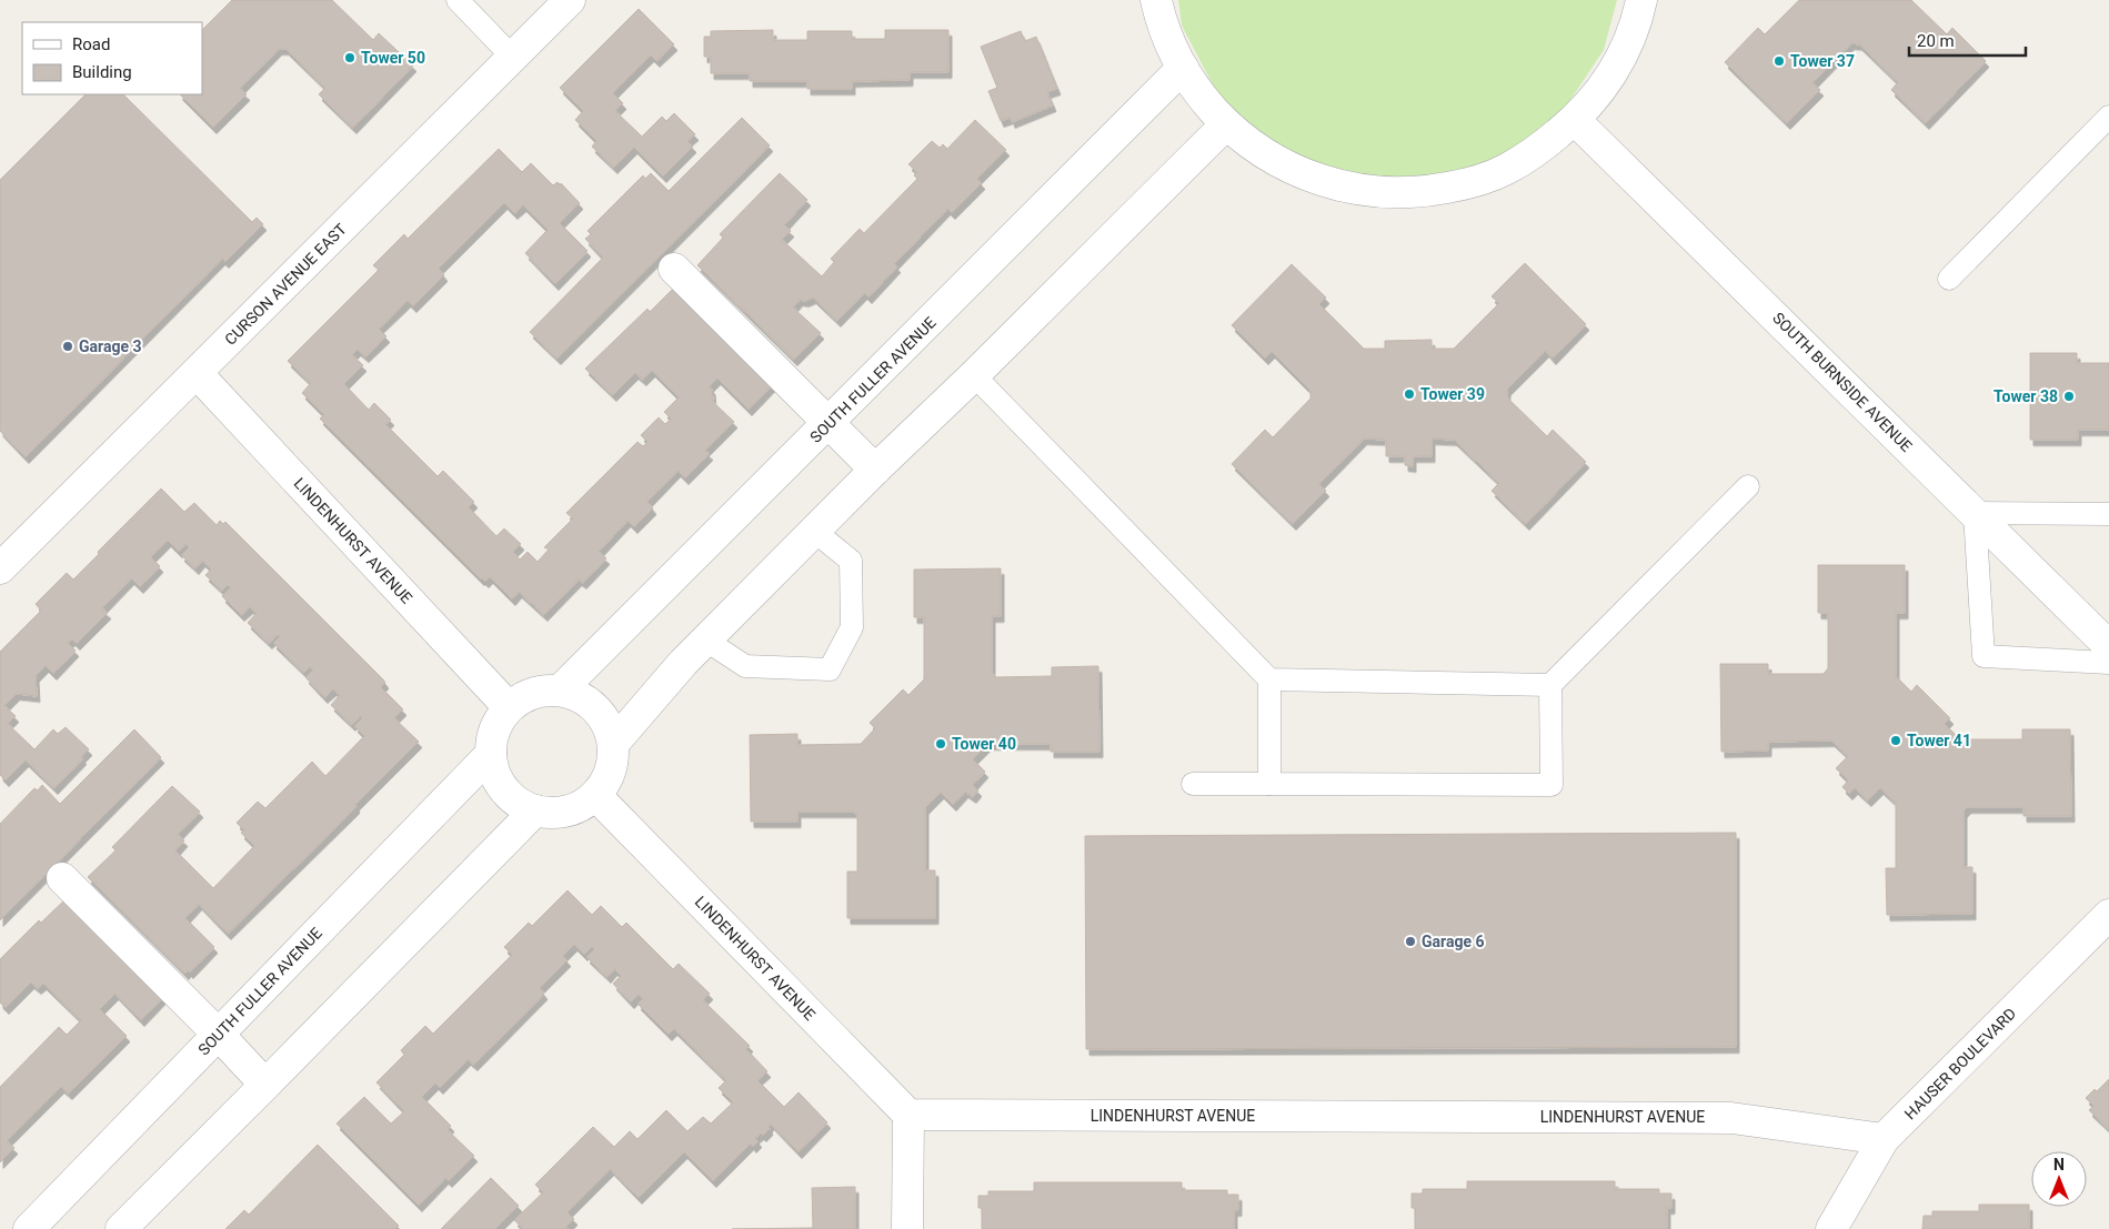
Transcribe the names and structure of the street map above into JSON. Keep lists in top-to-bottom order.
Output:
{
  "streets": {
    "street": [
      "CURSON AVENUE EAST",
      "SOUTH FULLER AVENUE",
      "SOUTH BURNSIDE AVENUE",
      "LINDENHURST AVENUE",
      "HAUSER BOULEVARD"
    ]
  },
  "crossings": [
    ["CURSON AVENUE EAST", "LINDENHURST AVENUE"],
    ["SOUTH FULLER AVENUE", "LINDENHURST AVENUE"],
    ["LINDENHURST AVENUE", "HAUSER BOULEVARD"]
  ],
  "places": [
    "Tower 50",
    "Tower 37",
    "Garage 3",
    "Tower 39",
    "Tower 38",
    "Tower 41",
    "Tower 40",
    "Garage 6"
  ],
  "legend": ["Road", "Building"],
  "scale_bar": "20 m",
  "north": "top"
}
